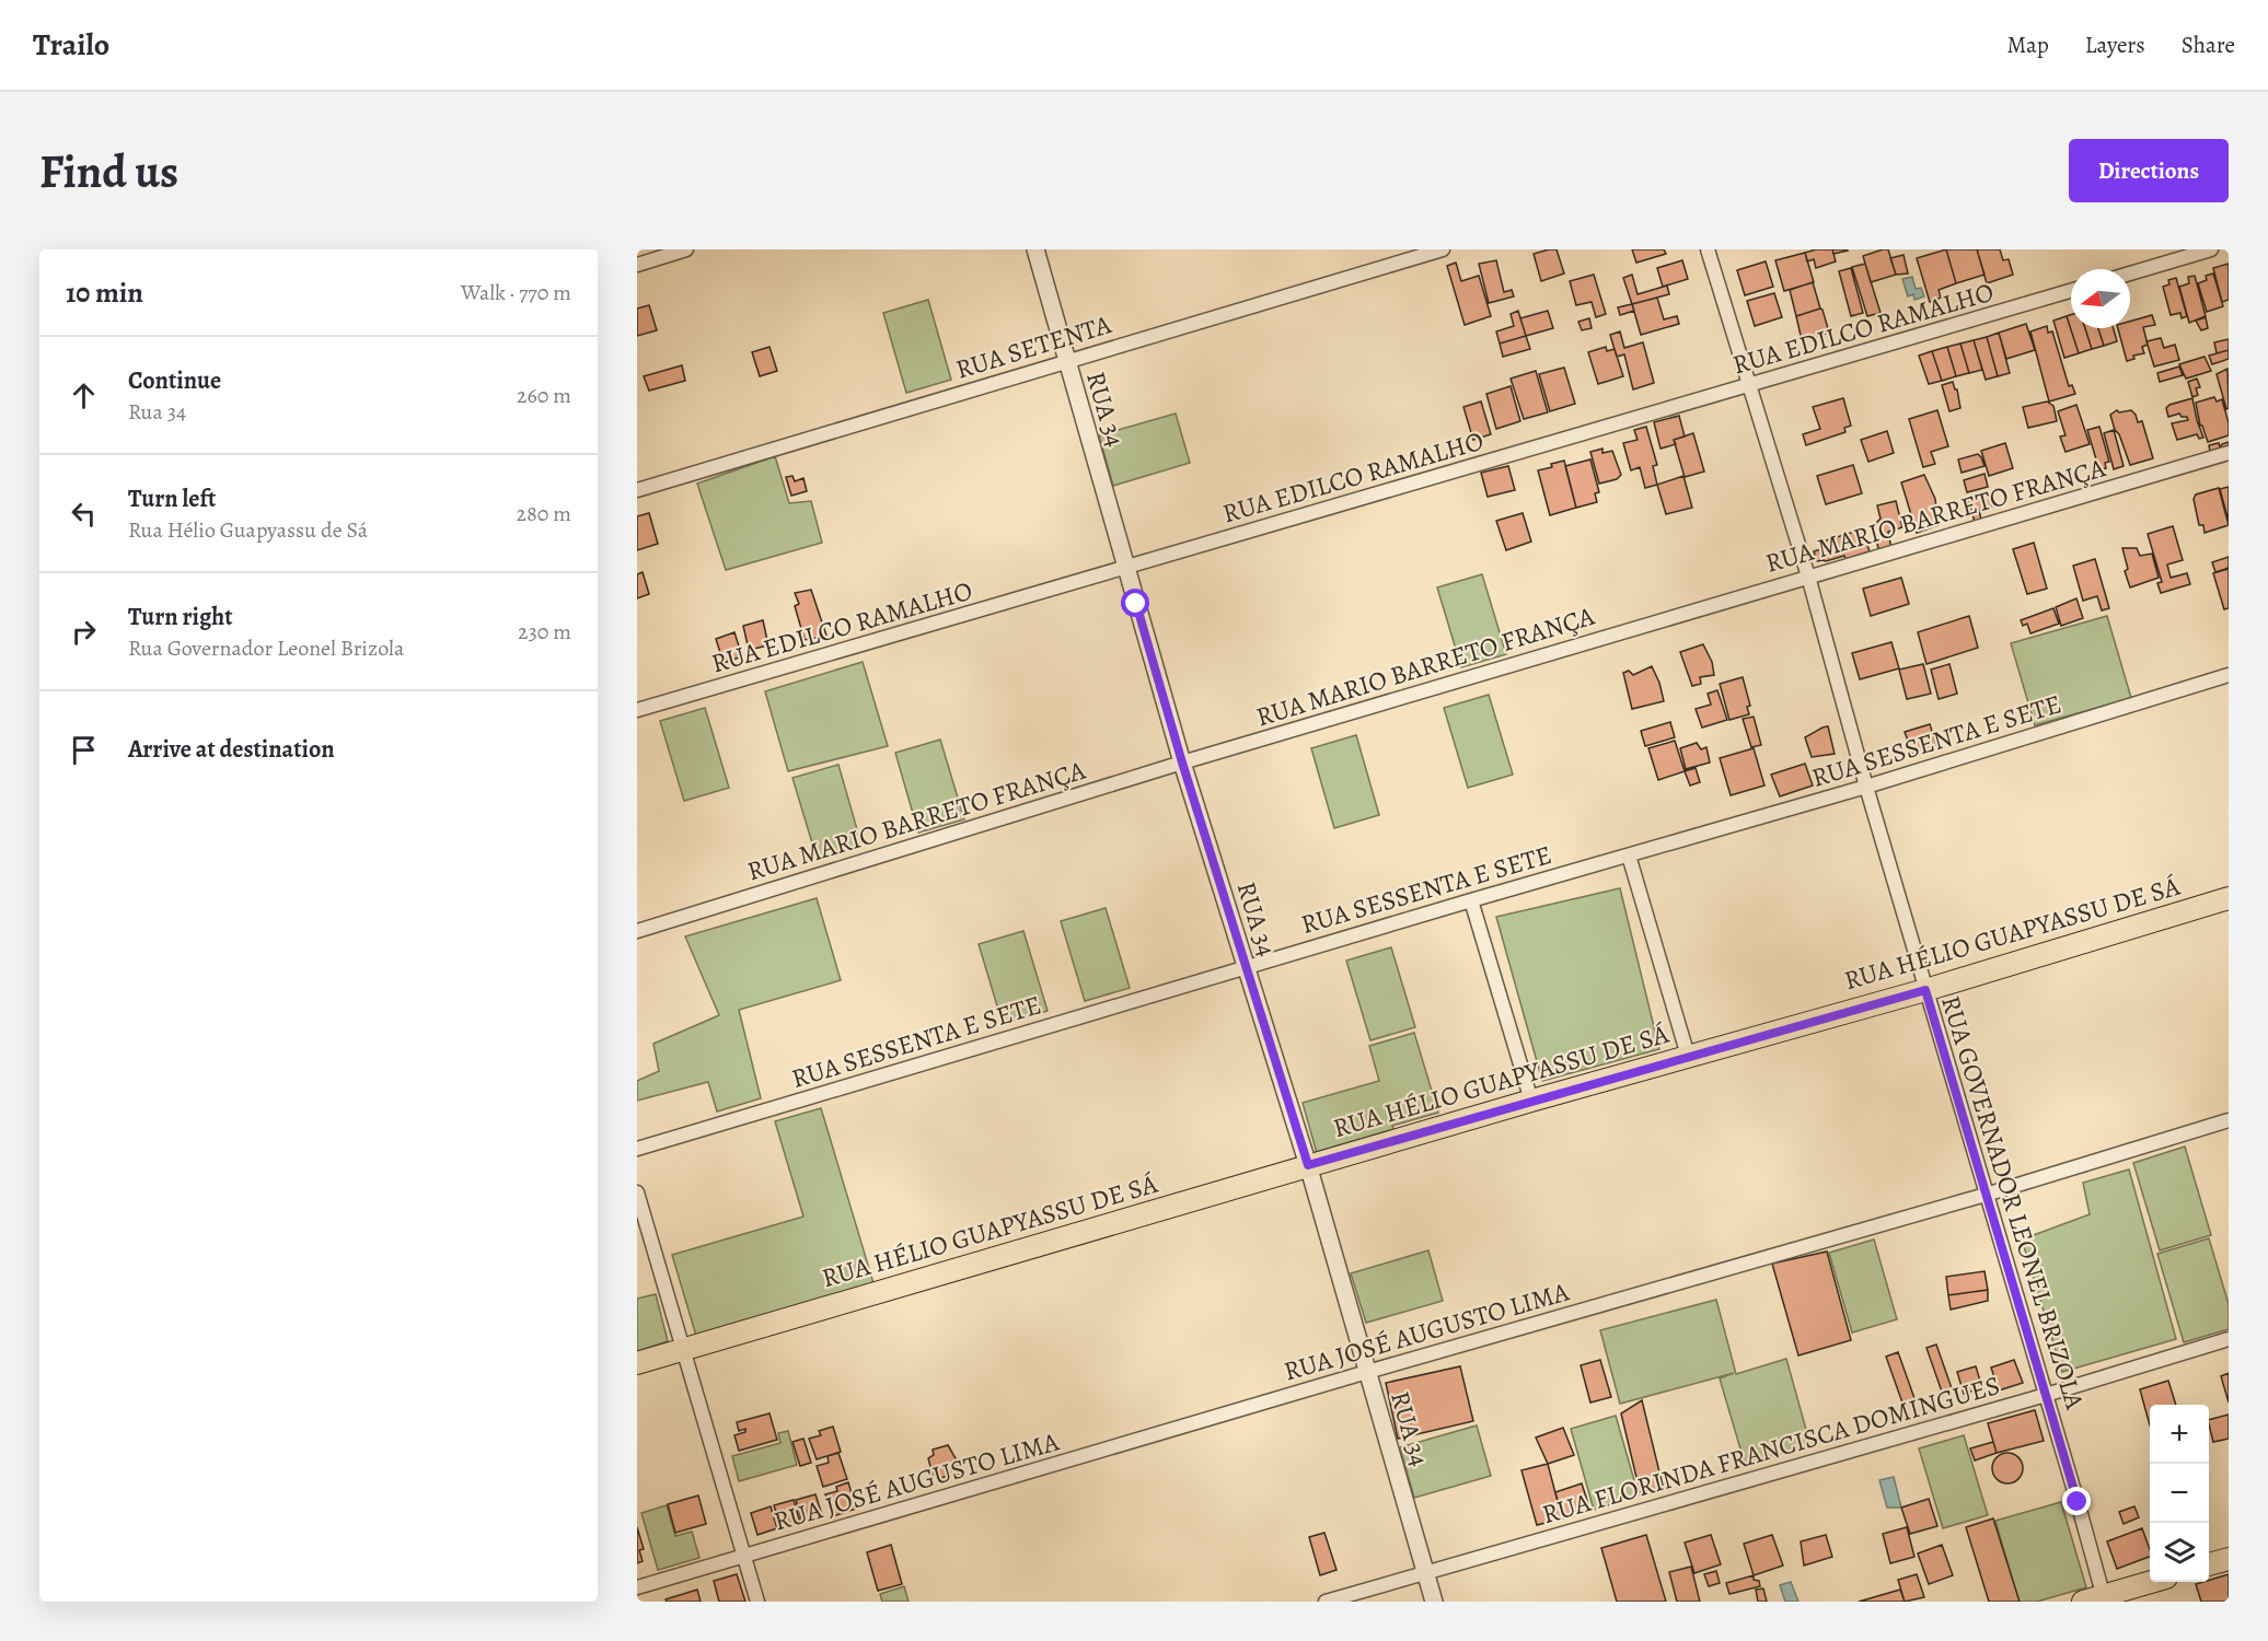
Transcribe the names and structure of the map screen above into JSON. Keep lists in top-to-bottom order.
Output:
{
  "streets": {
    "main road": ["RUA HÉLIO GUAPYASSU DE SÁ"],
    "street": [
      "RUA EDILCO RAMALHO",
      "RUA SETENTA",
      "RUA 34",
      "RUA MARIO BARRETO FRANÇA",
      "RUA SESSENTA E SETE",
      "RUA GOVERNADOR LEONEL BRIZOLA",
      "RUA JOSÉ AUGUSTO LIMA",
      "RUA FLORINDA FRANCISCA DOMINGUES"
    ]
  },
  "crossings": [
    ["RUA EDILCO RAMALHO", "RUA 34"],
    ["RUA EDILCO RAMALHO", "RUA GOVERNADOR LEONEL BRIZOLA"],
    ["RUA SETENTA", "RUA 34"],
    ["RUA 34", "RUA MARIO BARRETO FRANÇA"],
    ["RUA 34", "RUA SESSENTA E SETE"],
    ["RUA 34", "RUA HÉLIO GUAPYASSU DE SÁ"],
    ["RUA 34", "RUA JOSÉ AUGUSTO LIMA"],
    ["RUA 34", "RUA FLORINDA FRANCISCA DOMINGUES"],
    ["RUA MARIO BARRETO FRANÇA", "RUA GOVERNADOR LEONEL BRIZOLA"],
    ["RUA SESSENTA E SETE", "RUA GOVERNADOR LEONEL BRIZOLA"],
    ["RUA HÉLIO GUAPYASSU DE SÁ", "RUA GOVERNADOR LEONEL BRIZOLA"],
    ["RUA GOVERNADOR LEONEL BRIZOLA", "RUA JOSÉ AUGUSTO LIMA"],
    ["RUA GOVERNADOR LEONEL BRIZOLA", "RUA FLORINDA FRANCISCA DOMINGUES"]
  ],
  "north": "left",
  "page": {
    "header": "Trailo",
    "nav": ["Map", "Layers", "Share"],
    "buttons": "Directions",
    "title": "Find us",
    "heading": ["10 min", "Walk · 770 m"],
    "list": [
      ["Continue", "Rua 34", "260 m"],
      ["Turn left", "Rua Hélio Guapyassu de Sá", "280 m"],
      ["Turn right", "Rua Governador Leonel Brizola", "230 m"],
      "Arrive at destination"
    ],
    "map_buttons": ["+", "−"]
  }
}
